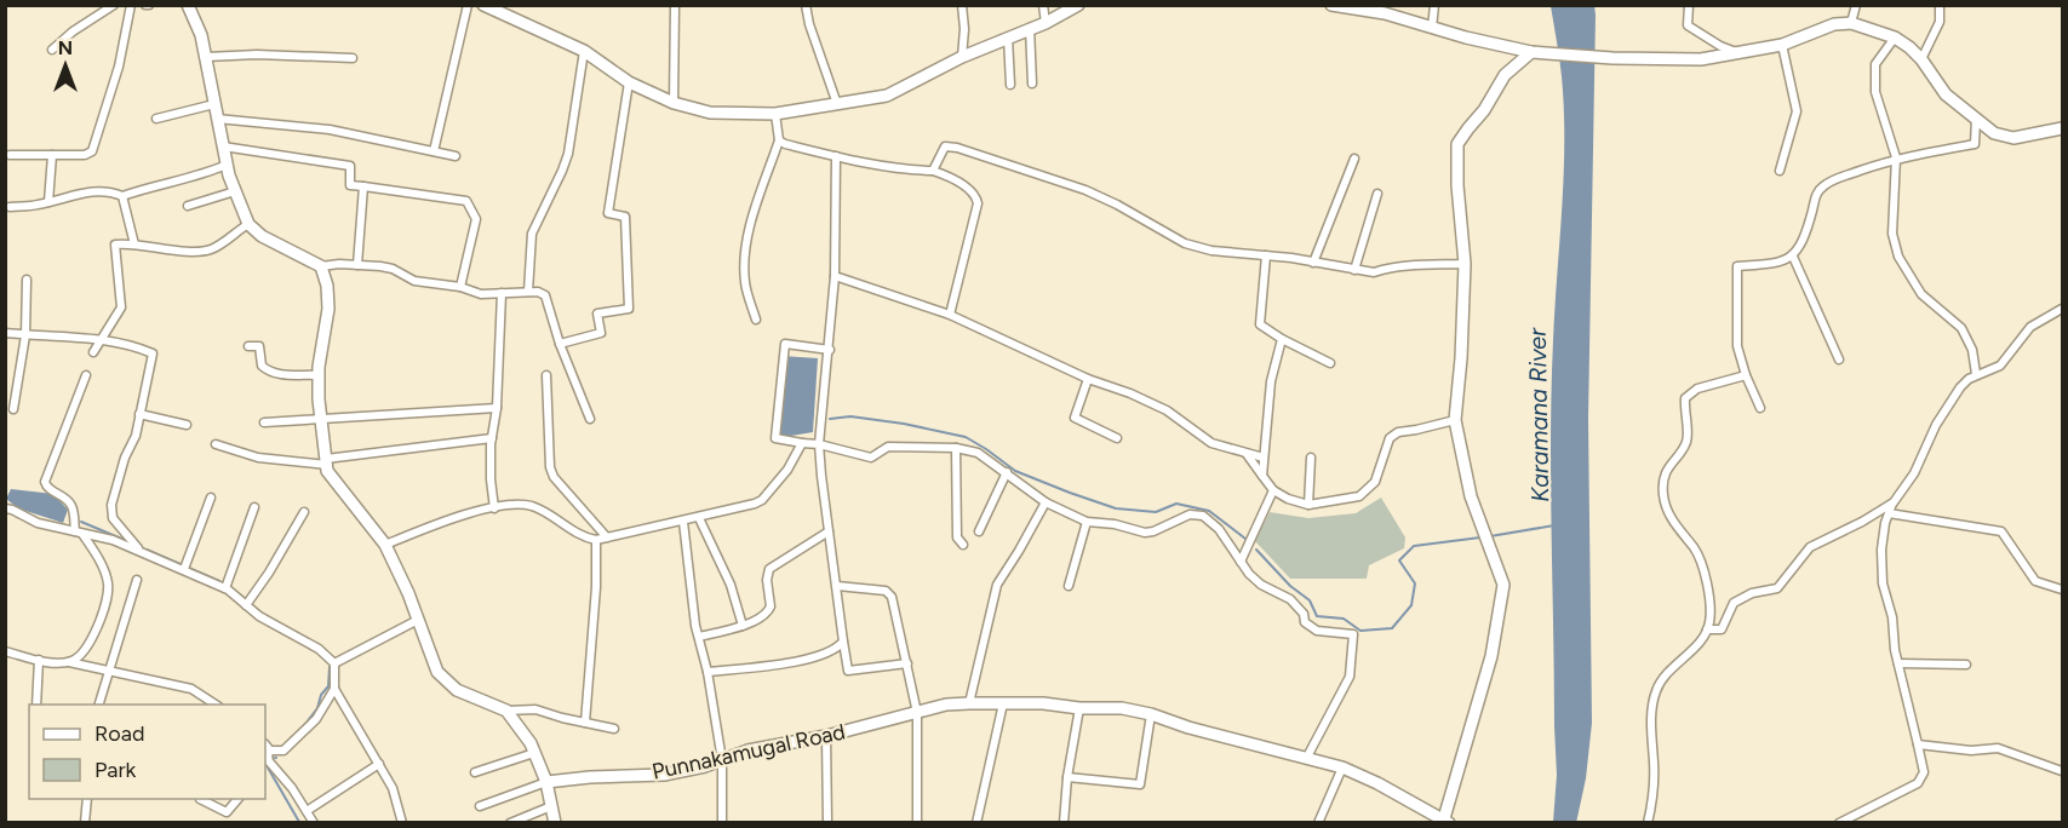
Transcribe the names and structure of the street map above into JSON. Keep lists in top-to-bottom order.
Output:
{
  "streets": {
    "street": ["Punnakamugal Road"]
  },
  "water": ["Karamana River"],
  "legend": ["Road", "Park"],
  "north": "top"
}
